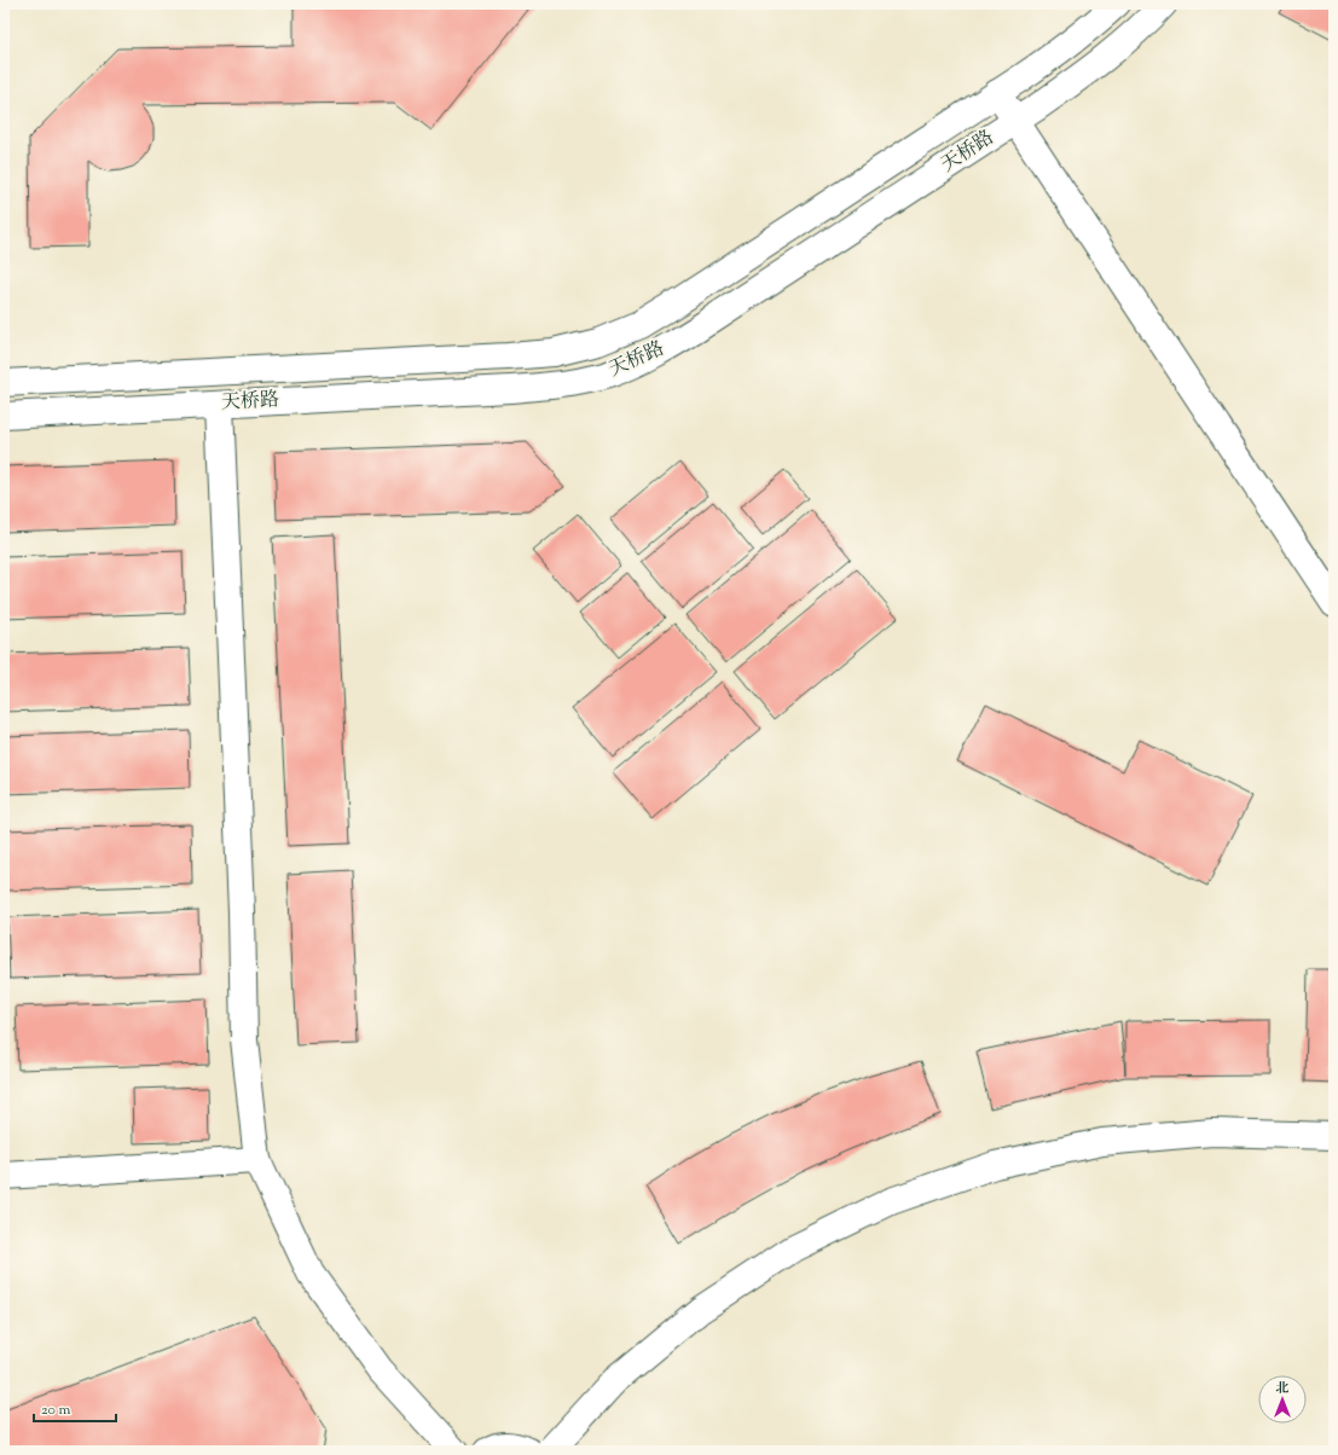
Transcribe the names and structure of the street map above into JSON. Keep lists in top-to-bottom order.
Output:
{
  "streets": {
    "street": ["天桥路"]
  },
  "scale_bar": "20 m",
  "north": "top"
}
